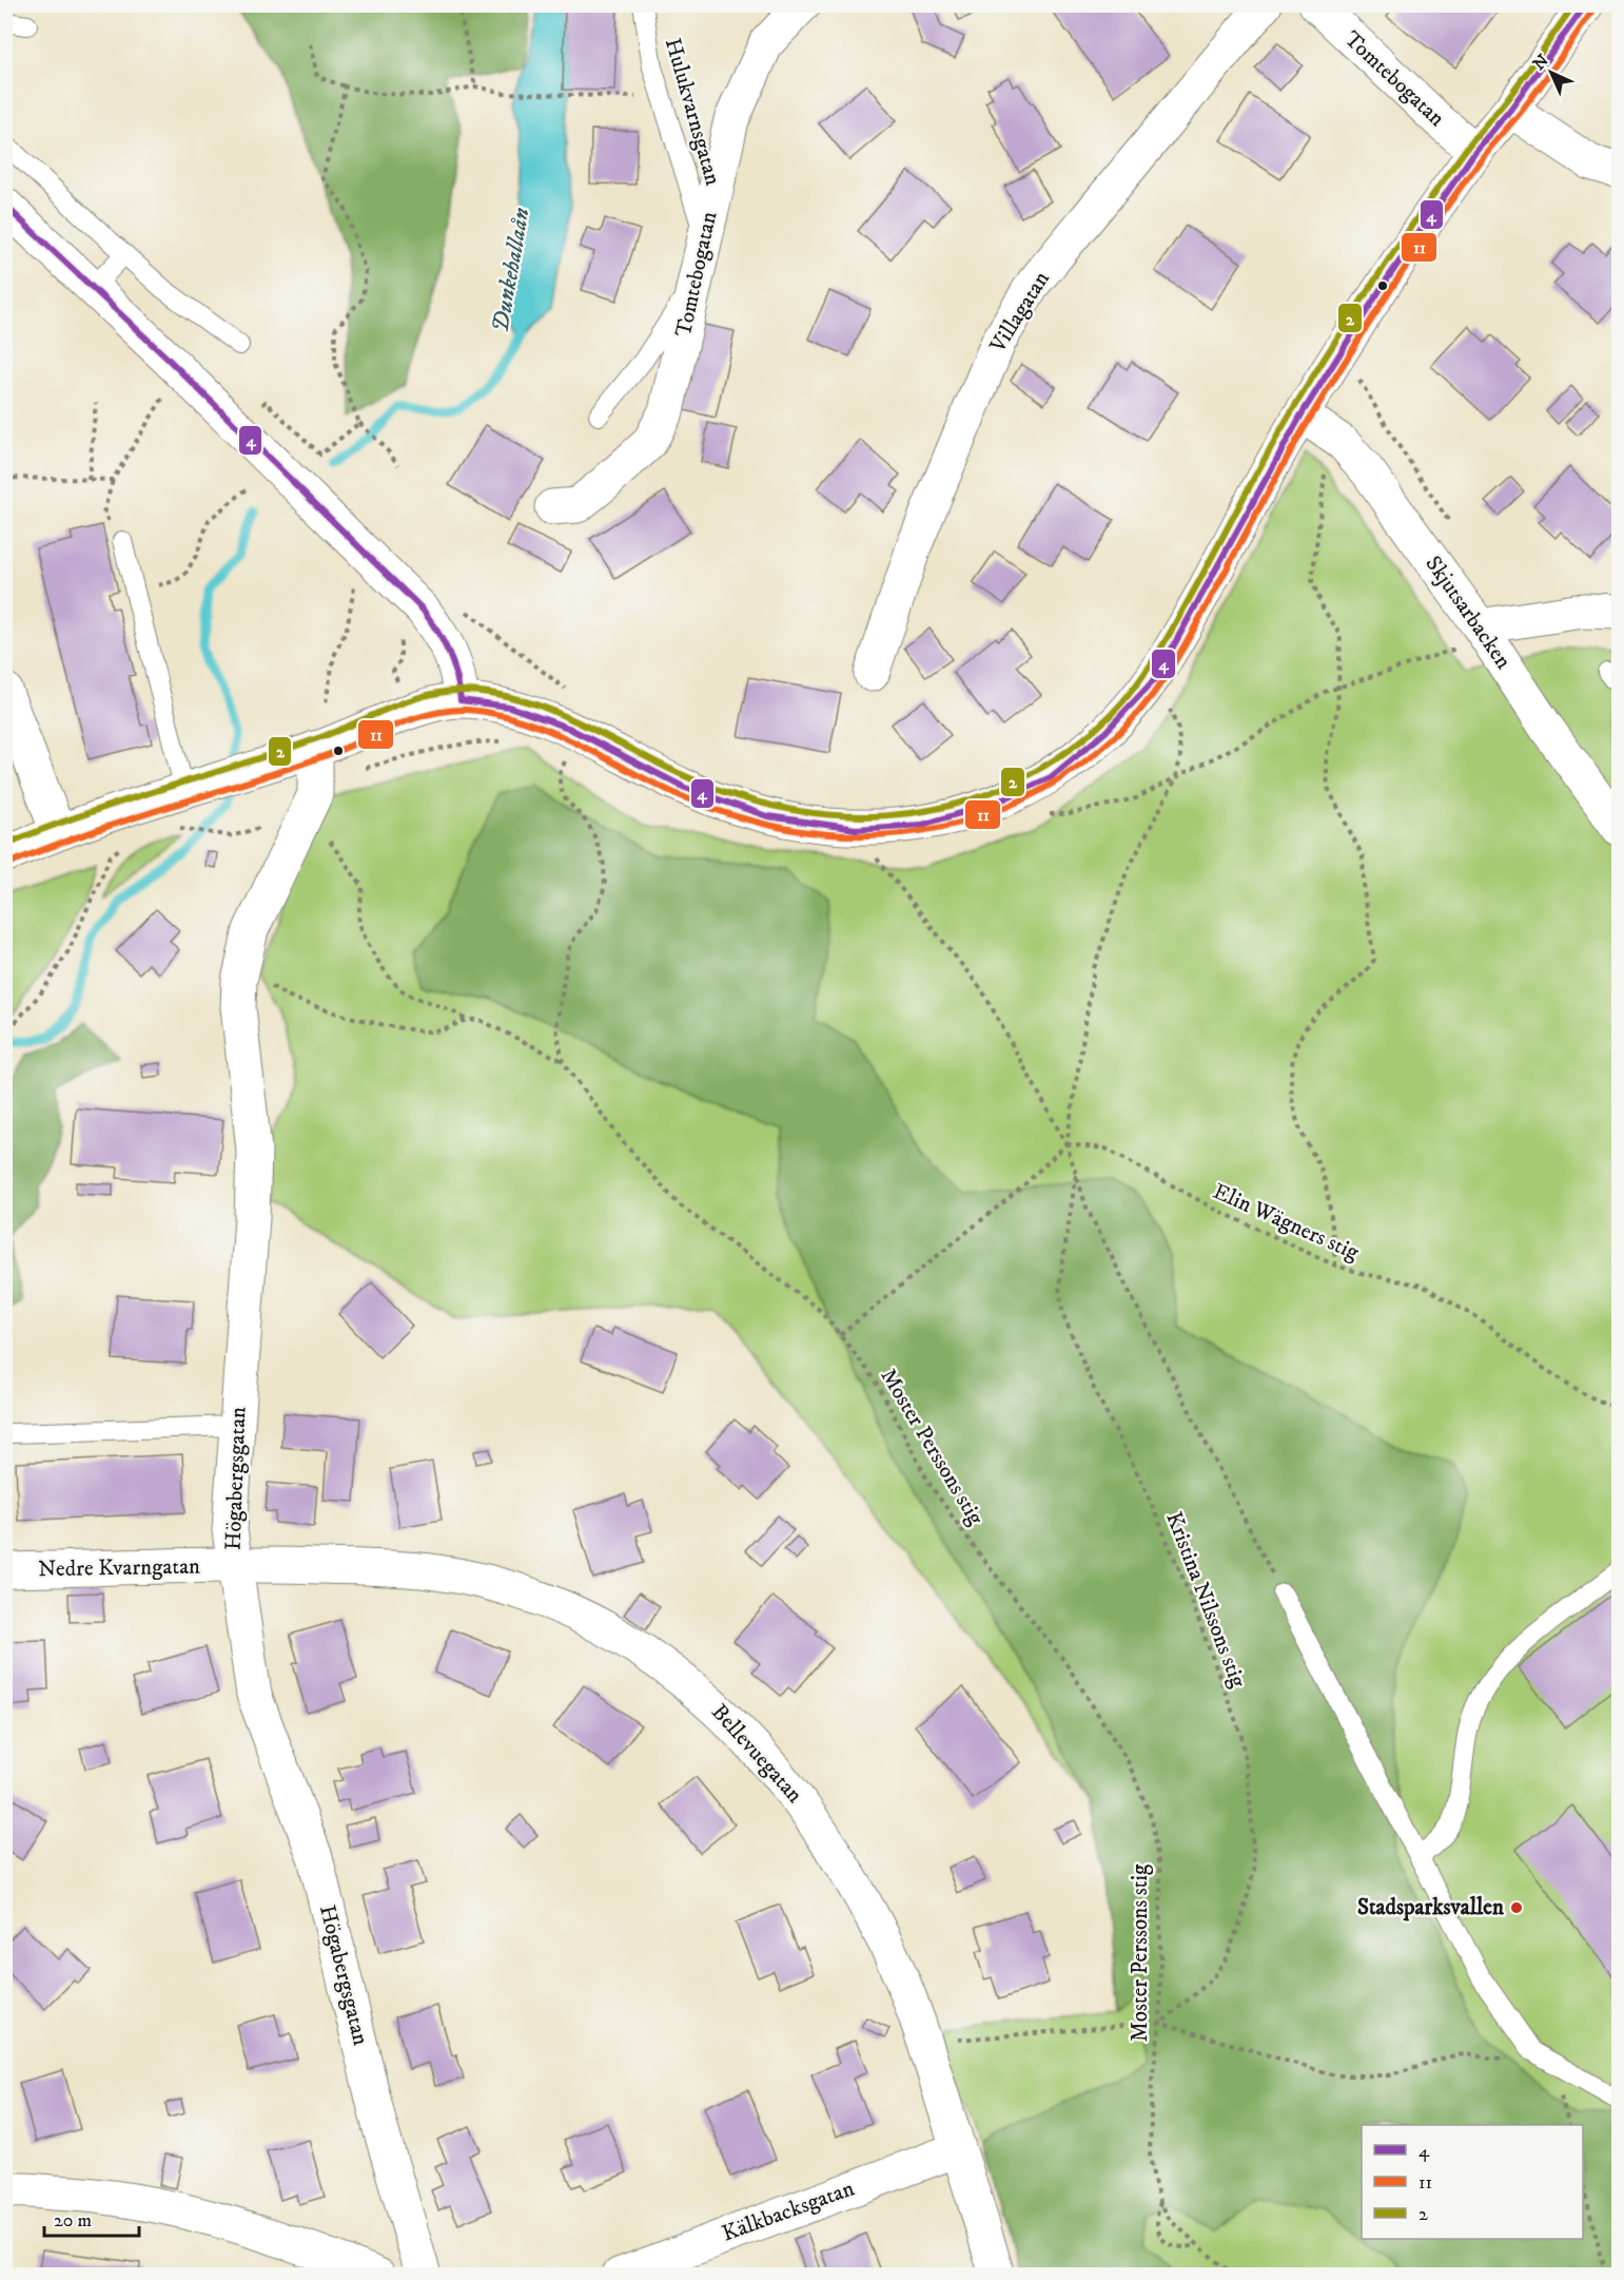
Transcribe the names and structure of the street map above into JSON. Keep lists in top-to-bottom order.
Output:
{
  "streets": {
    "street": [
      "Tomtebogatan",
      "Villagatan",
      "Skjutsarbacken",
      "Högabergsgatan",
      "Nedre Kvarngatan",
      "Bellevuegatan",
      "Kälkbacksgatan"
    ],
    "lane": ["Hulukvarnsgatan"],
    "path": ["Elin Wägners stig", "Moster Perssons stig", "Kristina Nilssons stig"]
  },
  "crossings": [
    ["Tomtebogatan", "Hulukvarnsgatan"],
    ["Moster Perssons stig", "Kristina Nilssons stig"],
    ["Högabergsgatan", "Nedre Kvarngatan"],
    ["Högabergsgatan", "Bellevuegatan"],
    ["Nedre Kvarngatan", "Bellevuegatan"],
    ["Bellevuegatan", "Kälkbacksgatan"]
  ],
  "water": ["Dunkehallaån"],
  "places": ["Stadsparksvallen"],
  "lines": ["transit line 4", "transit line 2", "transit line 11"],
  "legend": ["4", "11", "2"],
  "scale_bar": "20 m",
  "north": "top left"
}
